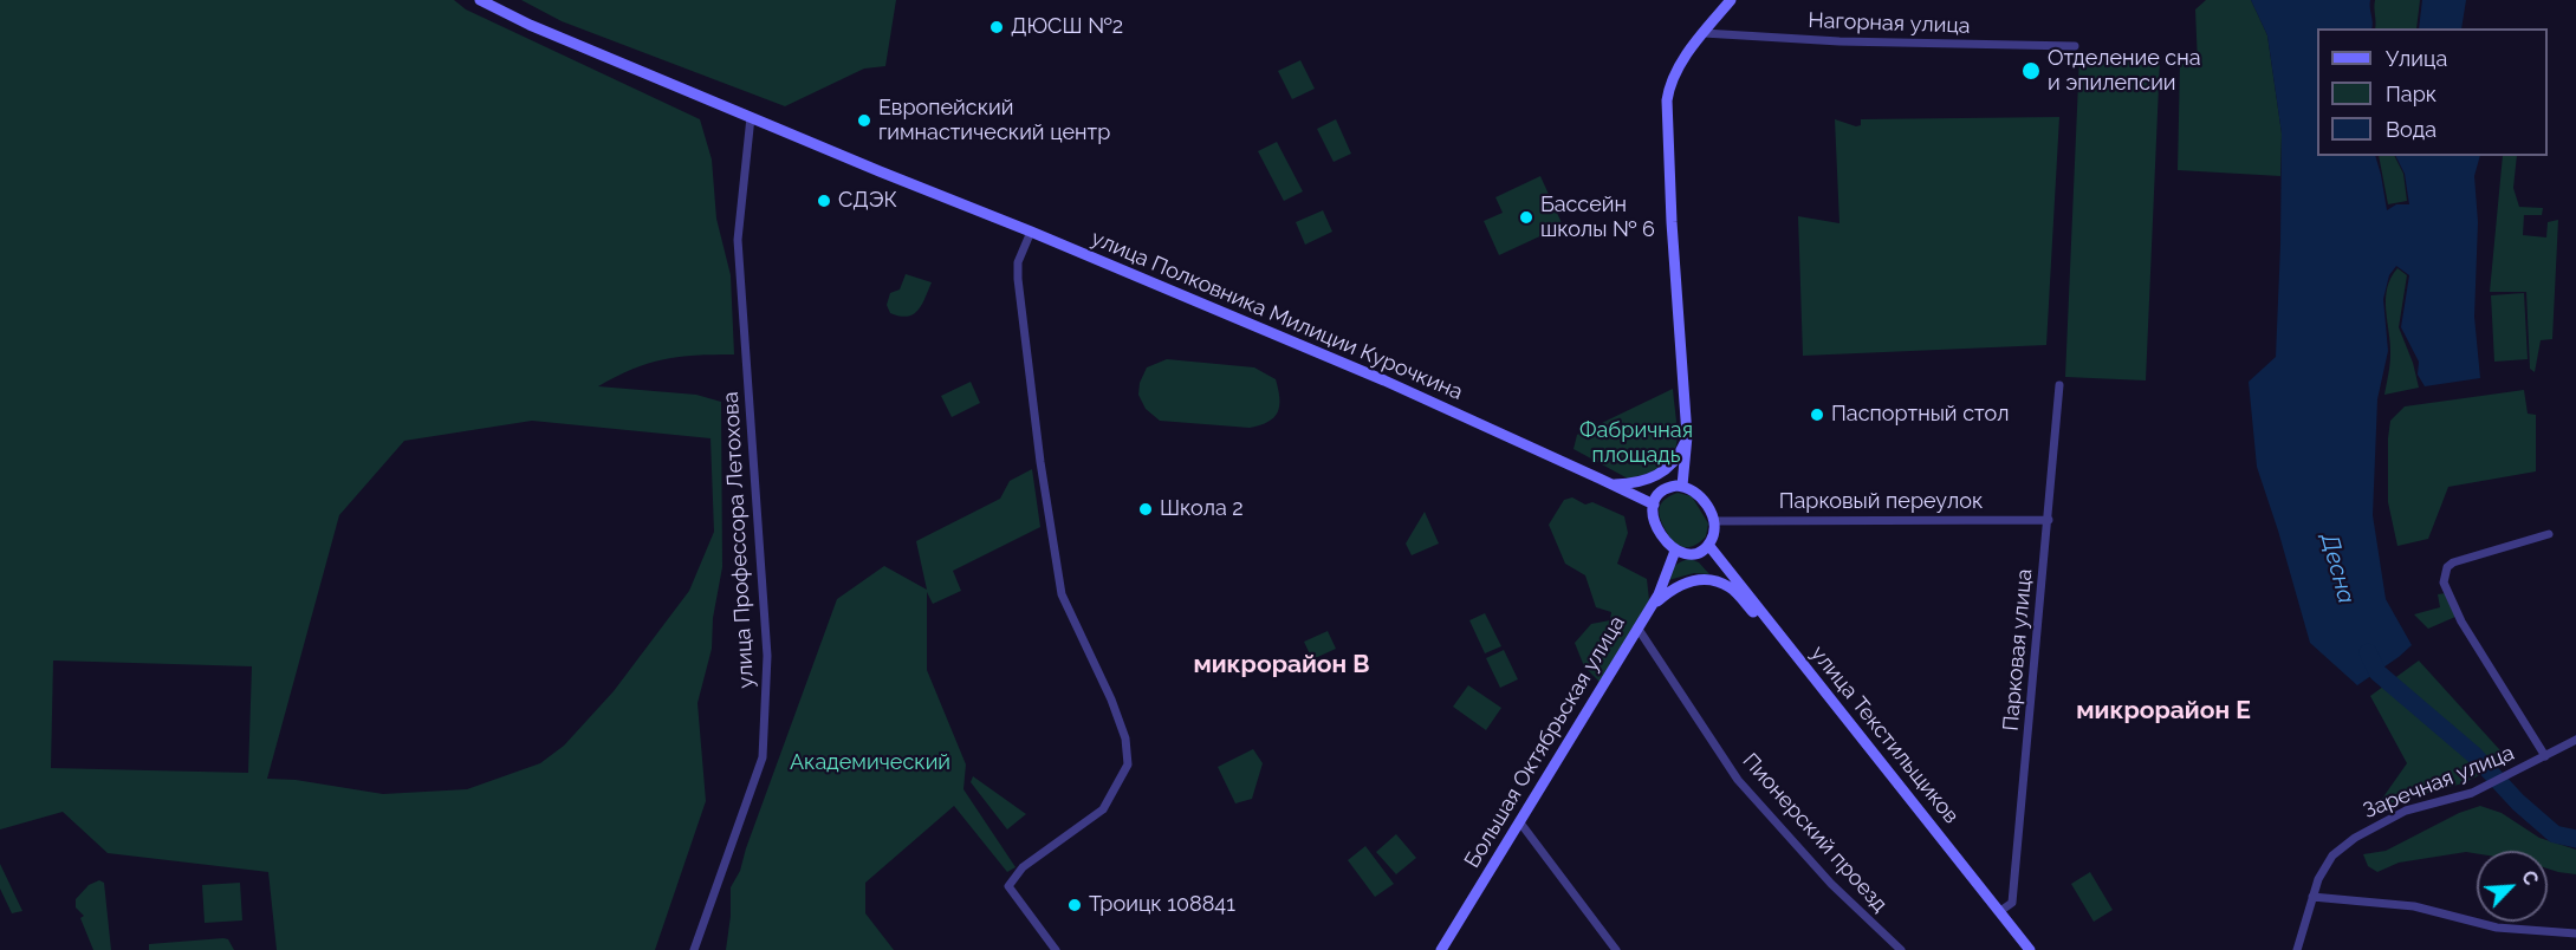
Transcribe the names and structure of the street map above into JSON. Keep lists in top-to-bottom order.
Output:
{
  "streets": {
    "main road": ["улица Полковника Милиции Курочкина", "улица Текстильщиков", "Большая Октябрьская улица"],
    "street": [
      "Нагорная улица",
      "Парковый переулок",
      "улица Профессора Летохова",
      "Парковая улица",
      "Заречная улица",
      "Пионерский проезд"
    ]
  },
  "crossings": [
    ["улица Полковника Милиции Курочкина", "Парковый переулок"],
    ["улица Полковника Милиции Курочкина", "улица Профессора Летохова"],
    ["улица Полковника Милиции Курочкина", "улица Текстильщиков"],
    ["улица Полковника Милиции Курочкина", "Большая Октябрьская улица"],
    ["Парковый переулок", "Парковая улица"],
    ["Парковый переулок", "улица Текстильщиков"],
    ["Парковый переулок", "Большая Октябрьская улица"],
    ["Парковая улица", "улица Текстильщиков"],
    ["улица Текстильщиков", "Большая Октябрьская улица"],
    ["Большая Октябрьская улица", "Пионерский проезд"]
  ],
  "districts": ["микрорайон В", "микрорайон Е"],
  "water": ["Десна"],
  "parks": ["Фабричная площадь", "Академический"],
  "places": [
    "ДЮСШ №2",
    "Отделение сна и эпилепсии",
    "Европейский гимнастический центр",
    "СДЭК",
    "Бассейн школы № 6",
    "Паспортный стол",
    "Школа 2",
    "Троицк 108841"
  ],
  "legend": ["Улица", "Парк", "Вода"],
  "north": "top right"
}
